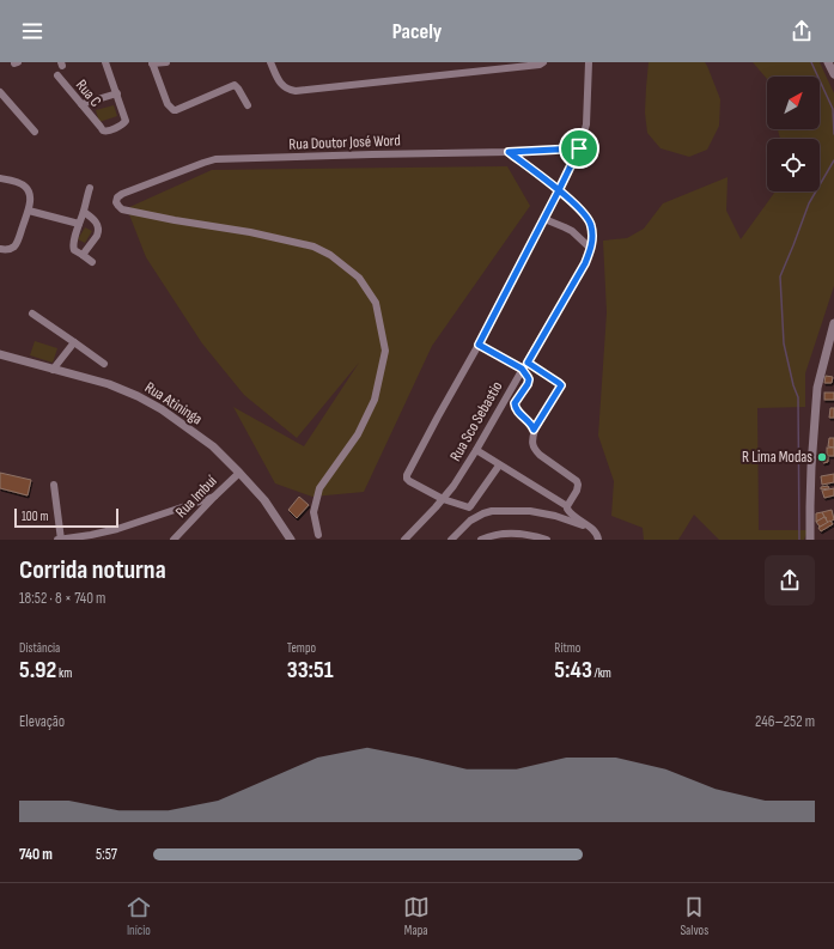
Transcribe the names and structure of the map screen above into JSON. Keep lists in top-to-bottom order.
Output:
{
  "streets": {
    "street": [
      "Rua C",
      "Rua Doutor José Word",
      "Rua Atininga",
      "Rua Sco Sebastio",
      "Rua Imbuí"
    ]
  },
  "crossings": [
    ["Rua Doutor José Word", "Rua Sco Sebastio"],
    ["Rua Atininga", "Rua Imbuí"]
  ],
  "places": ["R Lima Modas"],
  "scale_bar": "100 m",
  "north": "top right",
  "page": {
    "header": "Pacely",
    "scale": "100 m",
    "heading": ["Corrida noturna", "18:52 · 8 × 740 m"],
    "stats": [
      ["Distância", "5.92 km"],
      ["Tempo", "33:51"],
      ["Ritmo", "5:43 /km"]
    ],
    "chart": ["Elevação", "246–252 m"],
    "list": [
      {
        "name": "740 m",
        "note": "5:57"
      }
    ],
    "tabs": ["Início", "Mapa", "Salvos"]
  }
}
